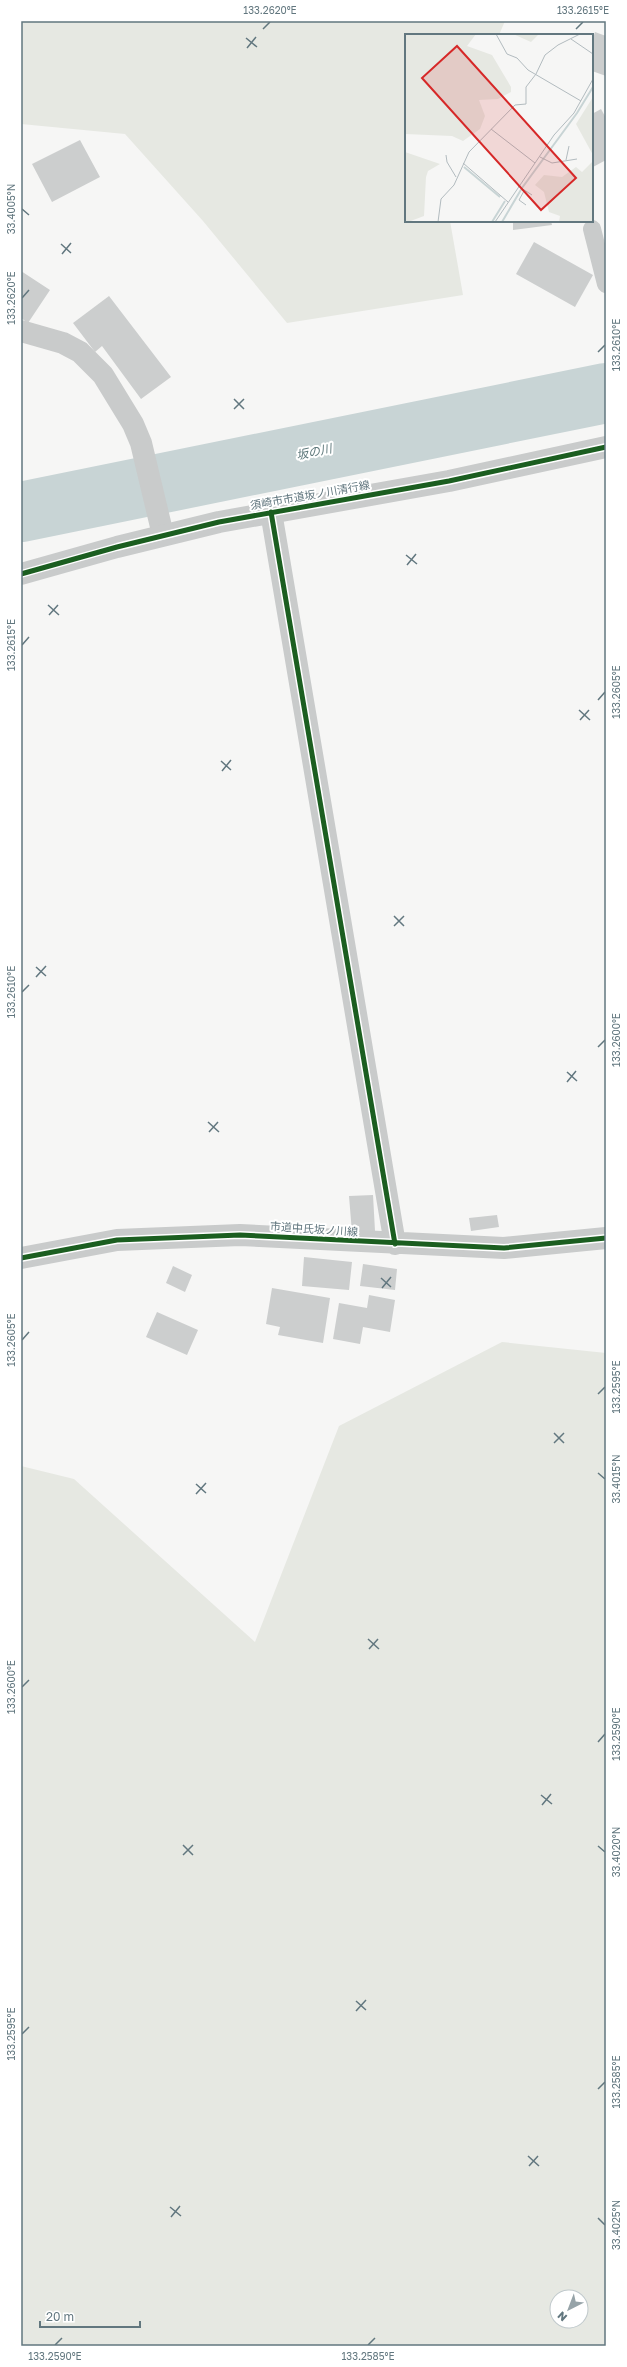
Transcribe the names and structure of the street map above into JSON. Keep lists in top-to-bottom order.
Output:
{
  "streets": {
    "street": ["須崎市市道坂ノ川清行線", "市道中氏坂ノ川線"]
  },
  "water": ["坂の川"],
  "scale_bar": "20 m",
  "north": "bottom left",
  "coordinates": [
    "133.2620°E",
    "133.2615°E",
    "33.4005°N",
    "133.2610°E",
    "133.2605°E",
    "133.2600°E",
    "133.2595°E",
    "33.4015°N",
    "133.2590°E",
    "33.4020°N",
    "133.2585°E",
    "33.4025°N"
  ]
}
